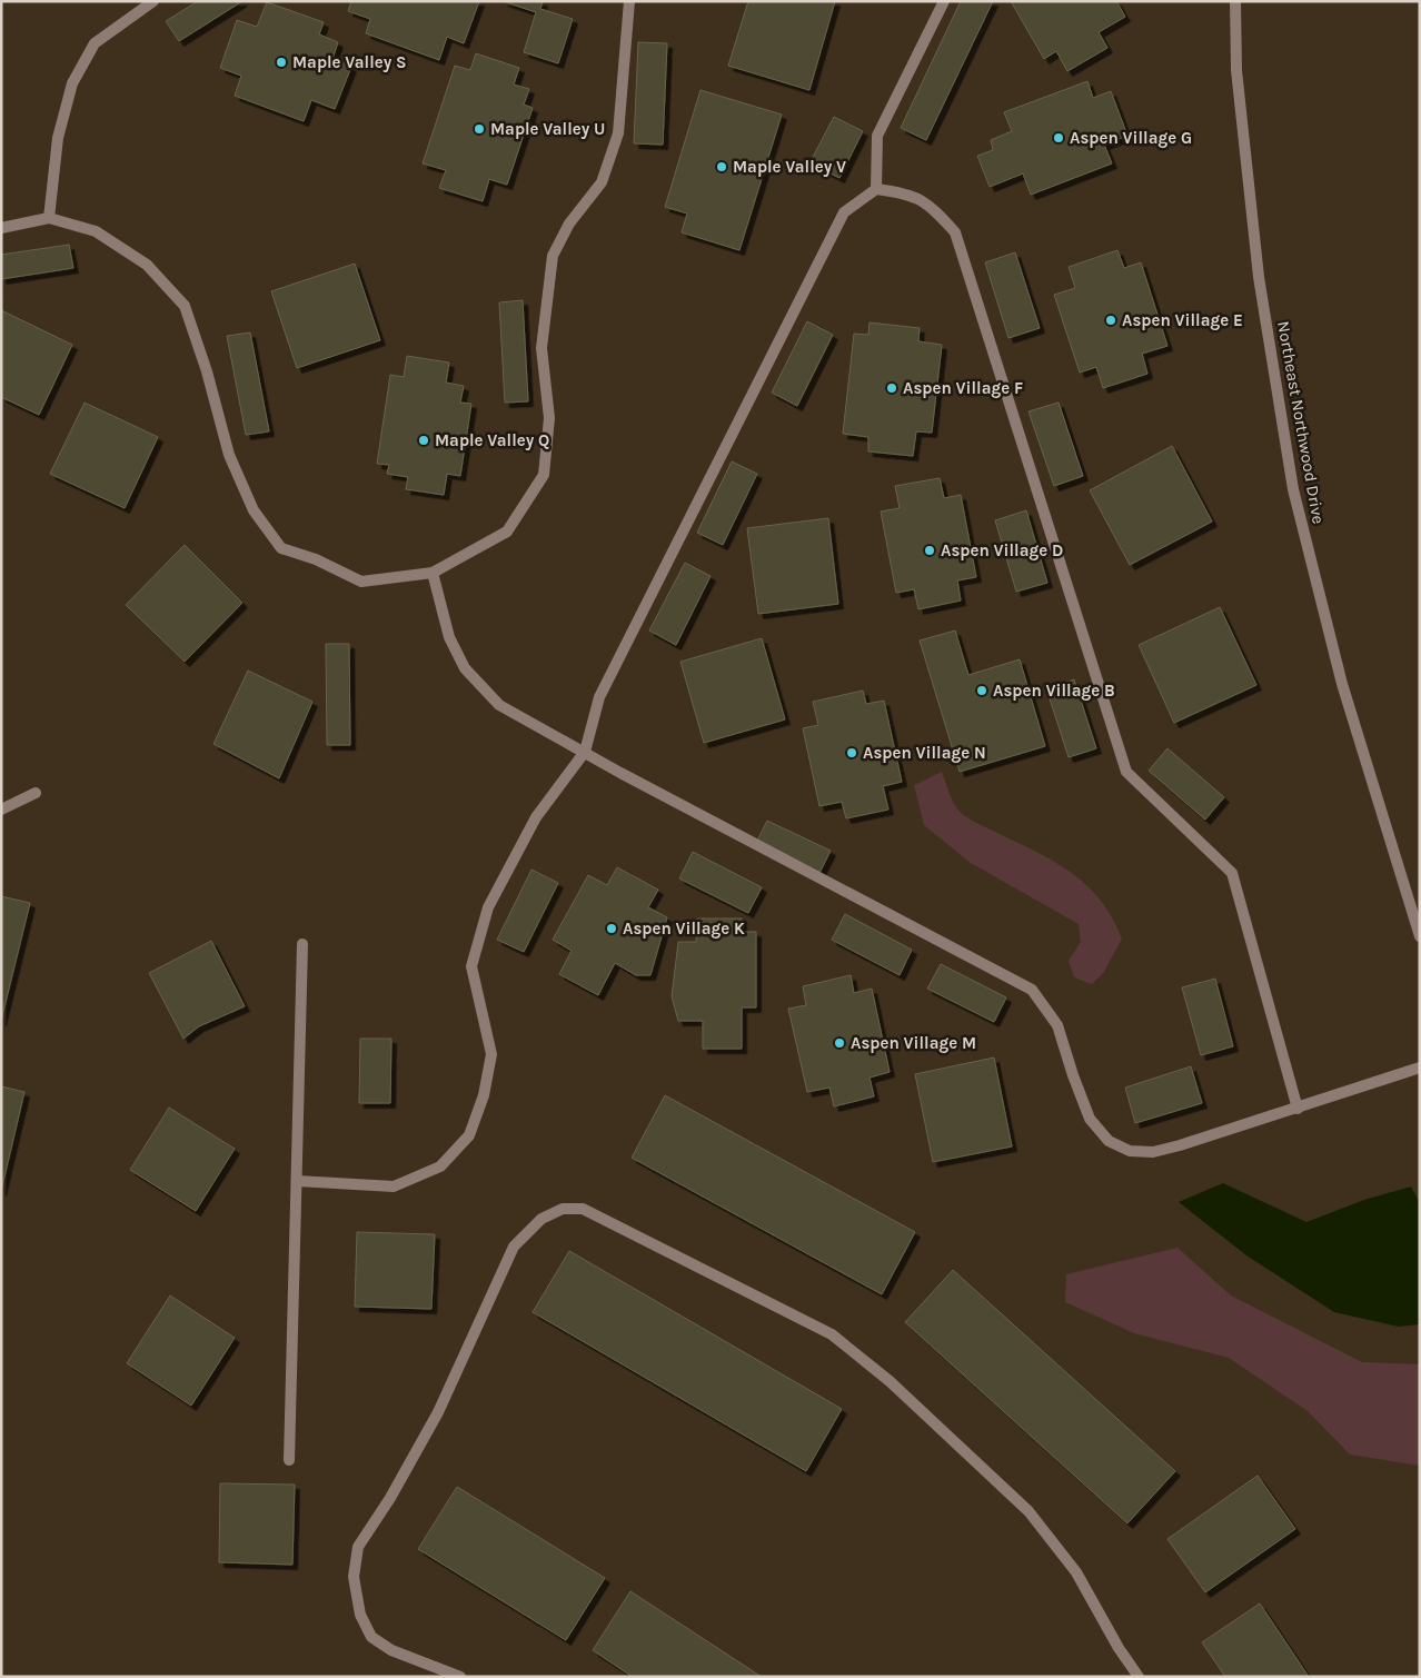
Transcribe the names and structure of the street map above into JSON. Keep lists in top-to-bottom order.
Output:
{
  "streets": {
    "street": ["Northeast Northwood Drive"]
  },
  "places": [
    "Maple Valley S",
    "Maple Valley U",
    "Aspen Village G",
    "Maple Valley V",
    "Aspen Village E",
    "Aspen Village F",
    "Maple Valley Q",
    "Aspen Village D",
    "Aspen Village B",
    "Aspen Village N",
    "Aspen Village K",
    "Aspen Village M"
  ]
}
